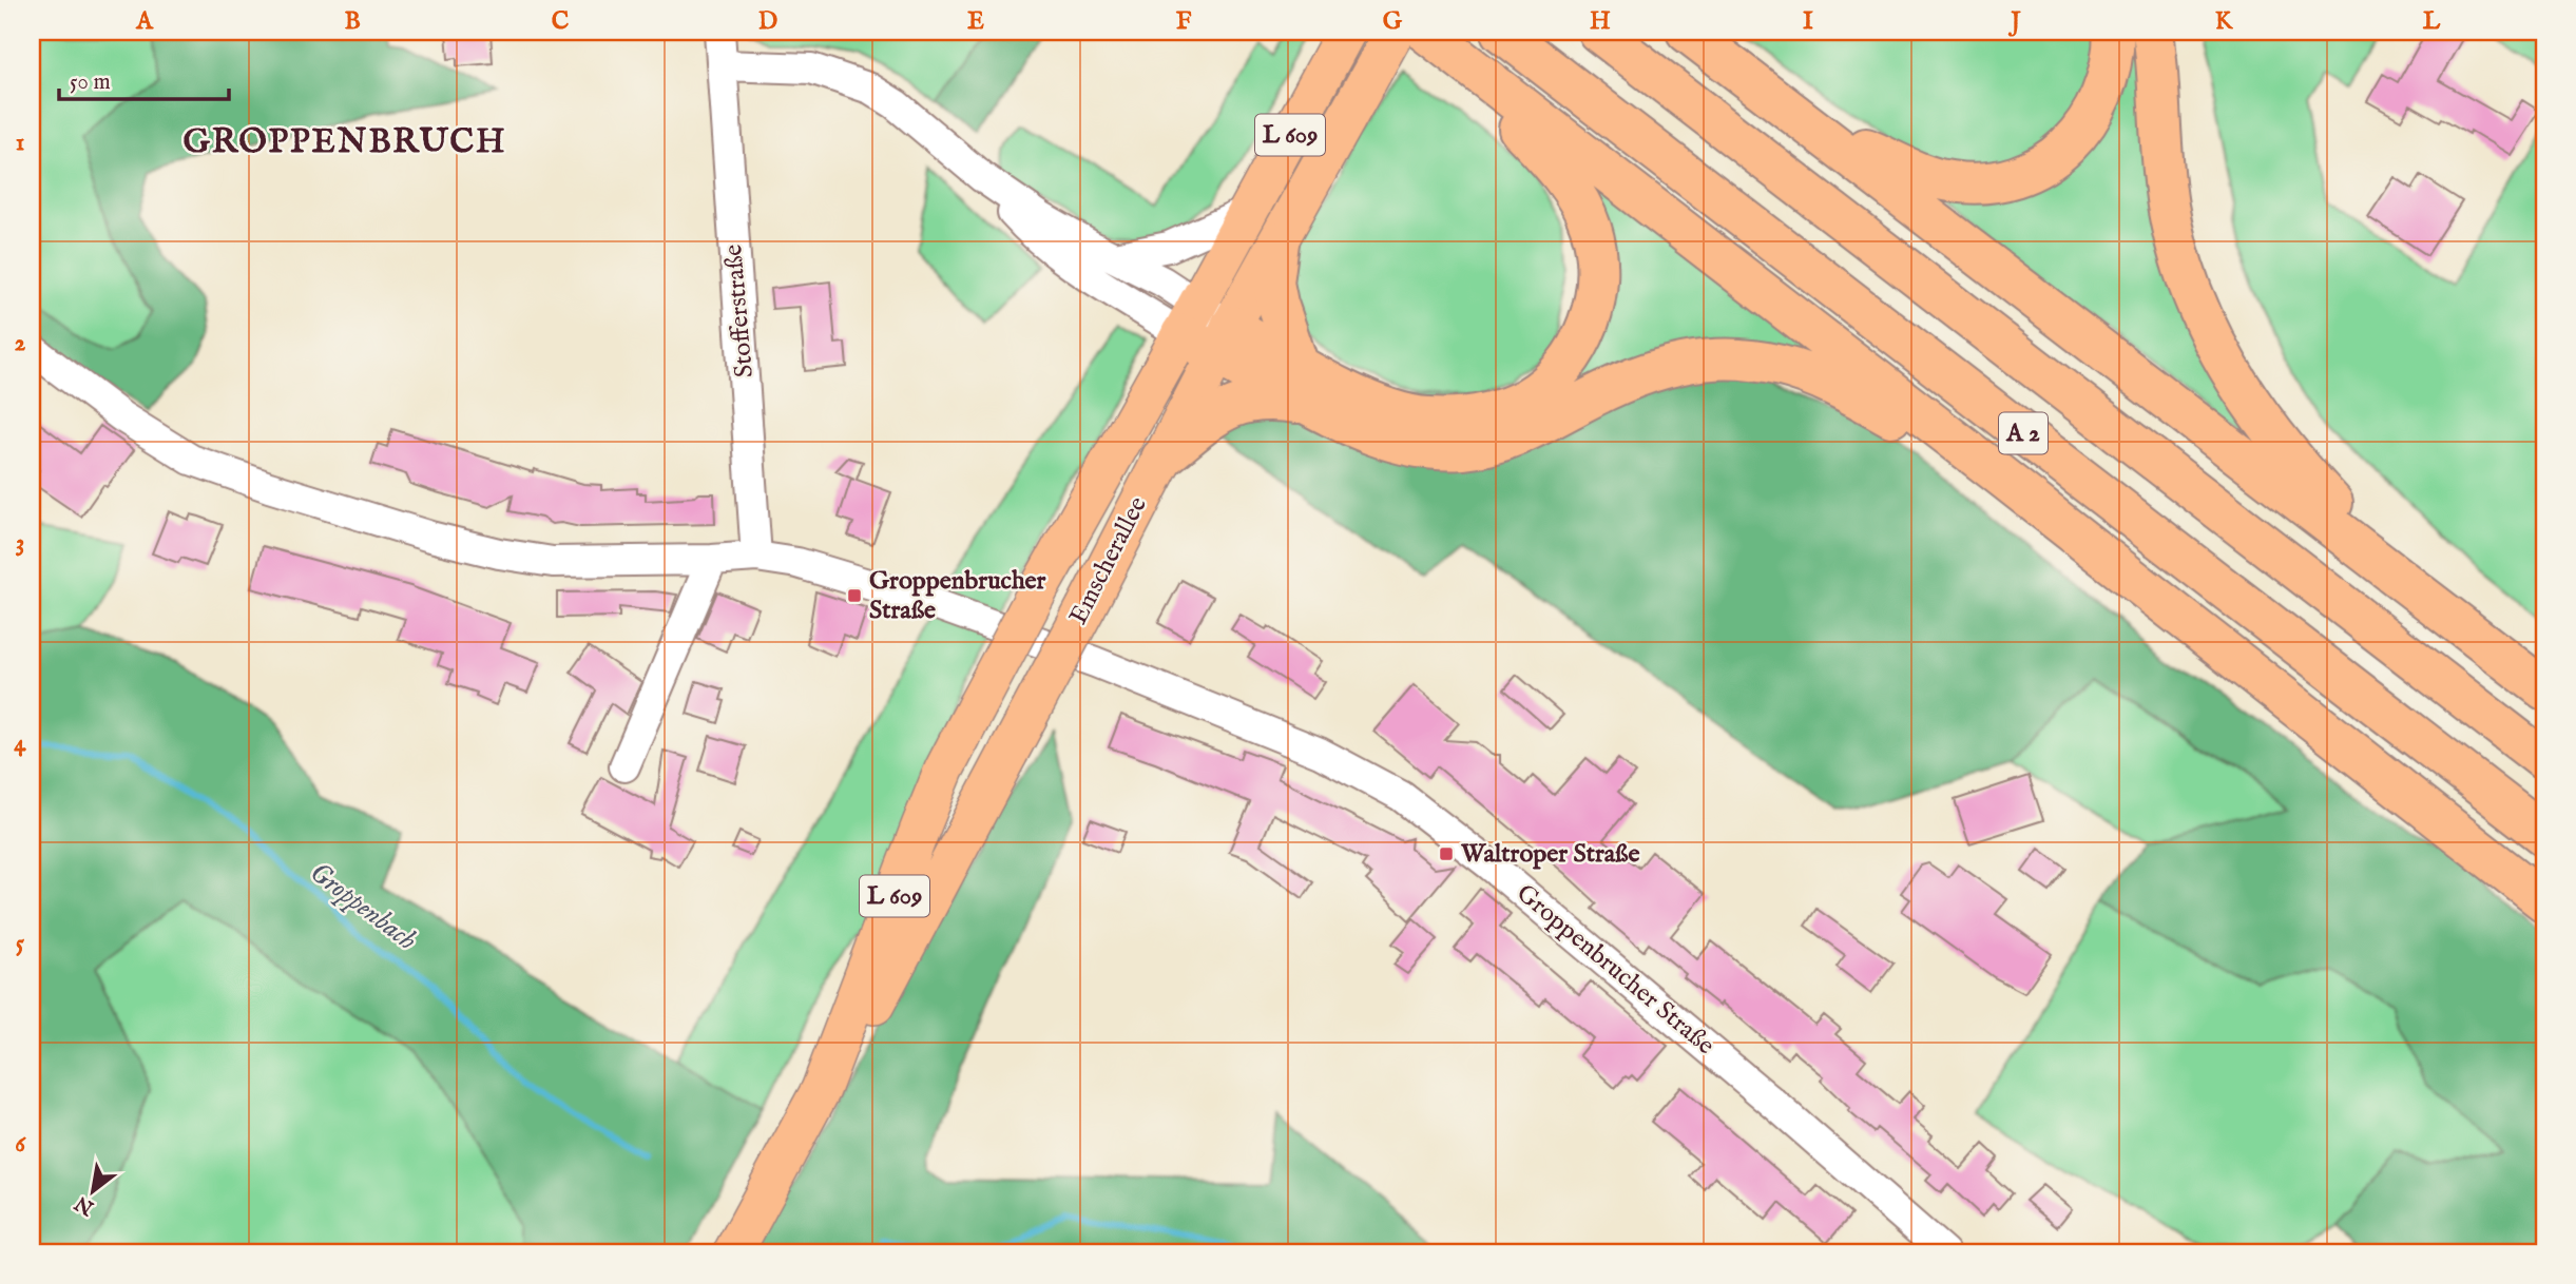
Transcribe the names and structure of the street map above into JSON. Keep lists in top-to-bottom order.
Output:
{
  "streets": {
    "highway": ["A 2"],
    "main road": ["L 609", "Emscherallee"],
    "street": ["Stofferstraße", "Groppenbrucher Straße"]
  },
  "crossings": [
    ["Stofferstraße", "Groppenbrucher Straße"]
  ],
  "districts": ["GROPPENBRUCH"],
  "water": ["Groppenbach"],
  "places": {
    "transit": ["Groppenbrucher Straße", "Waltroper Straße"]
  },
  "scale_bar": "50 m",
  "north": "bottom left",
  "grid": {
    "columns": [
      "A",
      "B",
      "C",
      "D",
      "E",
      "F",
      "G",
      "H",
      "I",
      "J",
      "K",
      "L"
    ],
    "rows": [
      "1",
      "2",
      "3",
      "4",
      "5",
      "6"
    ]
  }
}
